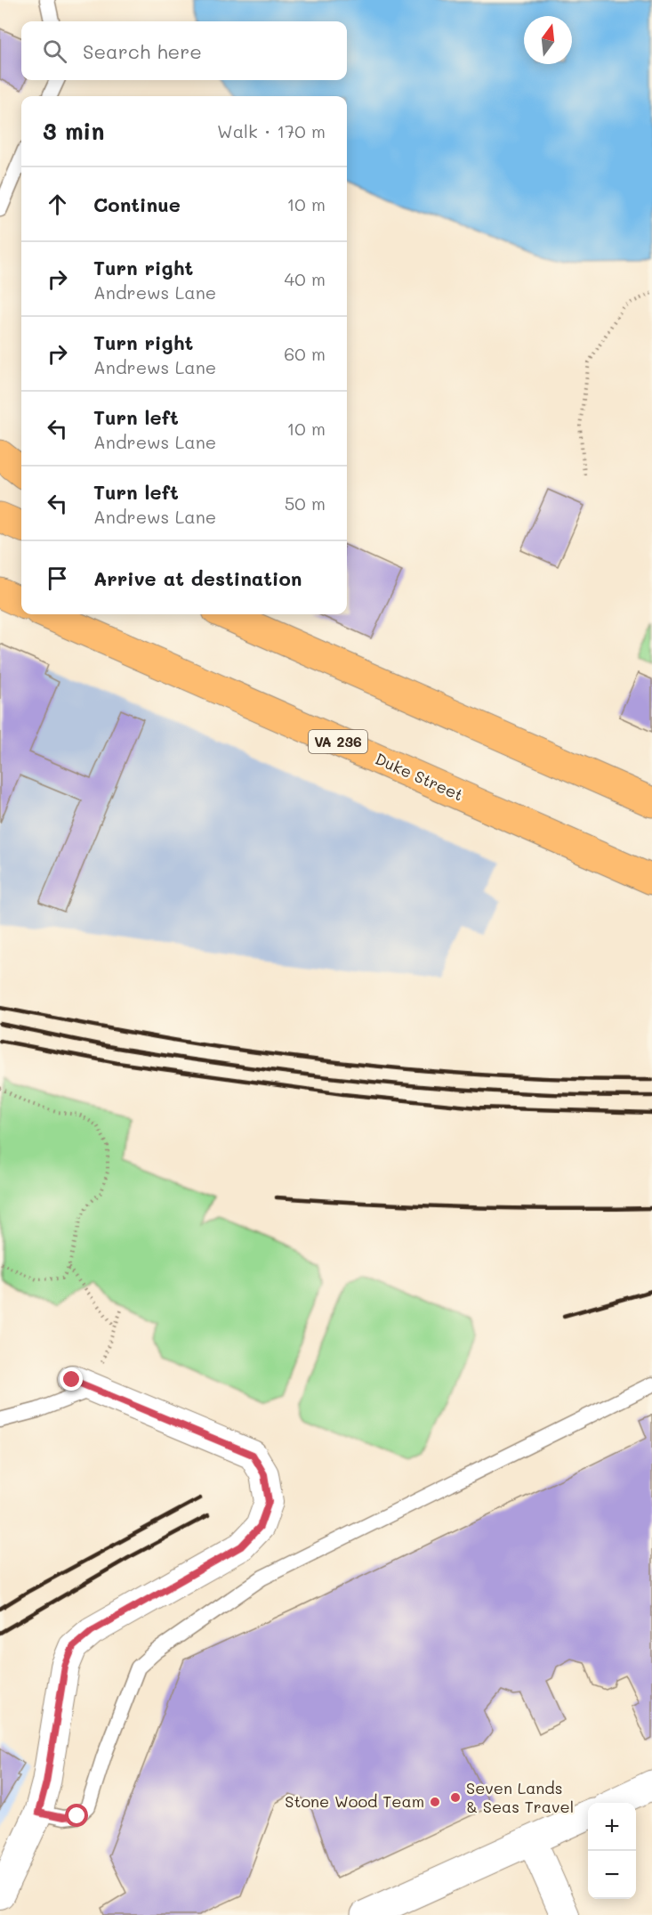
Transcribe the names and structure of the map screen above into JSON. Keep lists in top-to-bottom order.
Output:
{
  "streets": {
    "main road": ["VA 236", "Duke Street"]
  },
  "places": ["Seven Lands & Seas Travel", "Stone Wood Team"],
  "north": "top",
  "page": {
    "search": "Search here",
    "heading": ["3 min", "Walk · 170 m"],
    "list": [
      ["Continue", "10 m"],
      ["Turn right", "Andrews Lane", "40 m"],
      ["Turn right", "Andrews Lane", "60 m"],
      ["Turn left", "Andrews Lane", "10 m"],
      ["Turn left", "Andrews Lane", "50 m"],
      "Arrive at destination"
    ],
    "map_buttons": ["+", "−"]
  }
}
